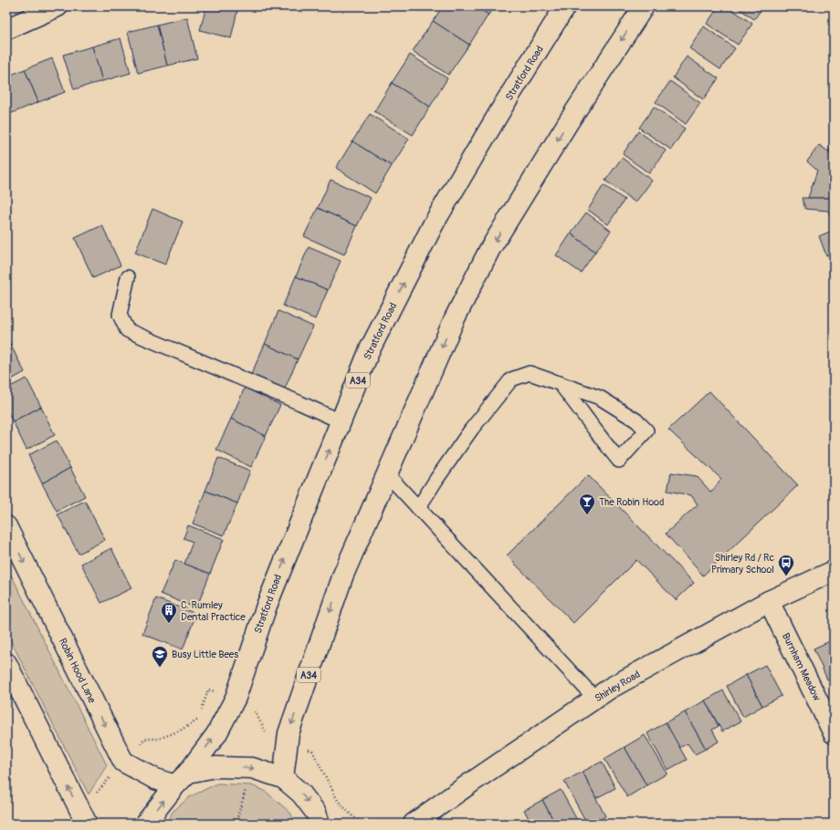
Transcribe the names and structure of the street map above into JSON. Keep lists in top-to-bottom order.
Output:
{
  "streets": {
    "main road": [
      "Stratford Road",
      "A34",
      "Burnham Meadow",
      "Robin Hood Lane",
      "Shirley Road"
    ]
  },
  "crossings": [
    ["Stratford Road", "Robin Hood Lane"],
    ["Burnham Meadow", "Shirley Road"]
  ],
  "places": {
    "bar": ["The Robin Hood"],
    "bus stop": ["Shirley Rd / Rc Primary School"],
    "building": ["C. Rumley Dental Practice"],
    "school or university": ["Busy Little Bees"]
  }
}
